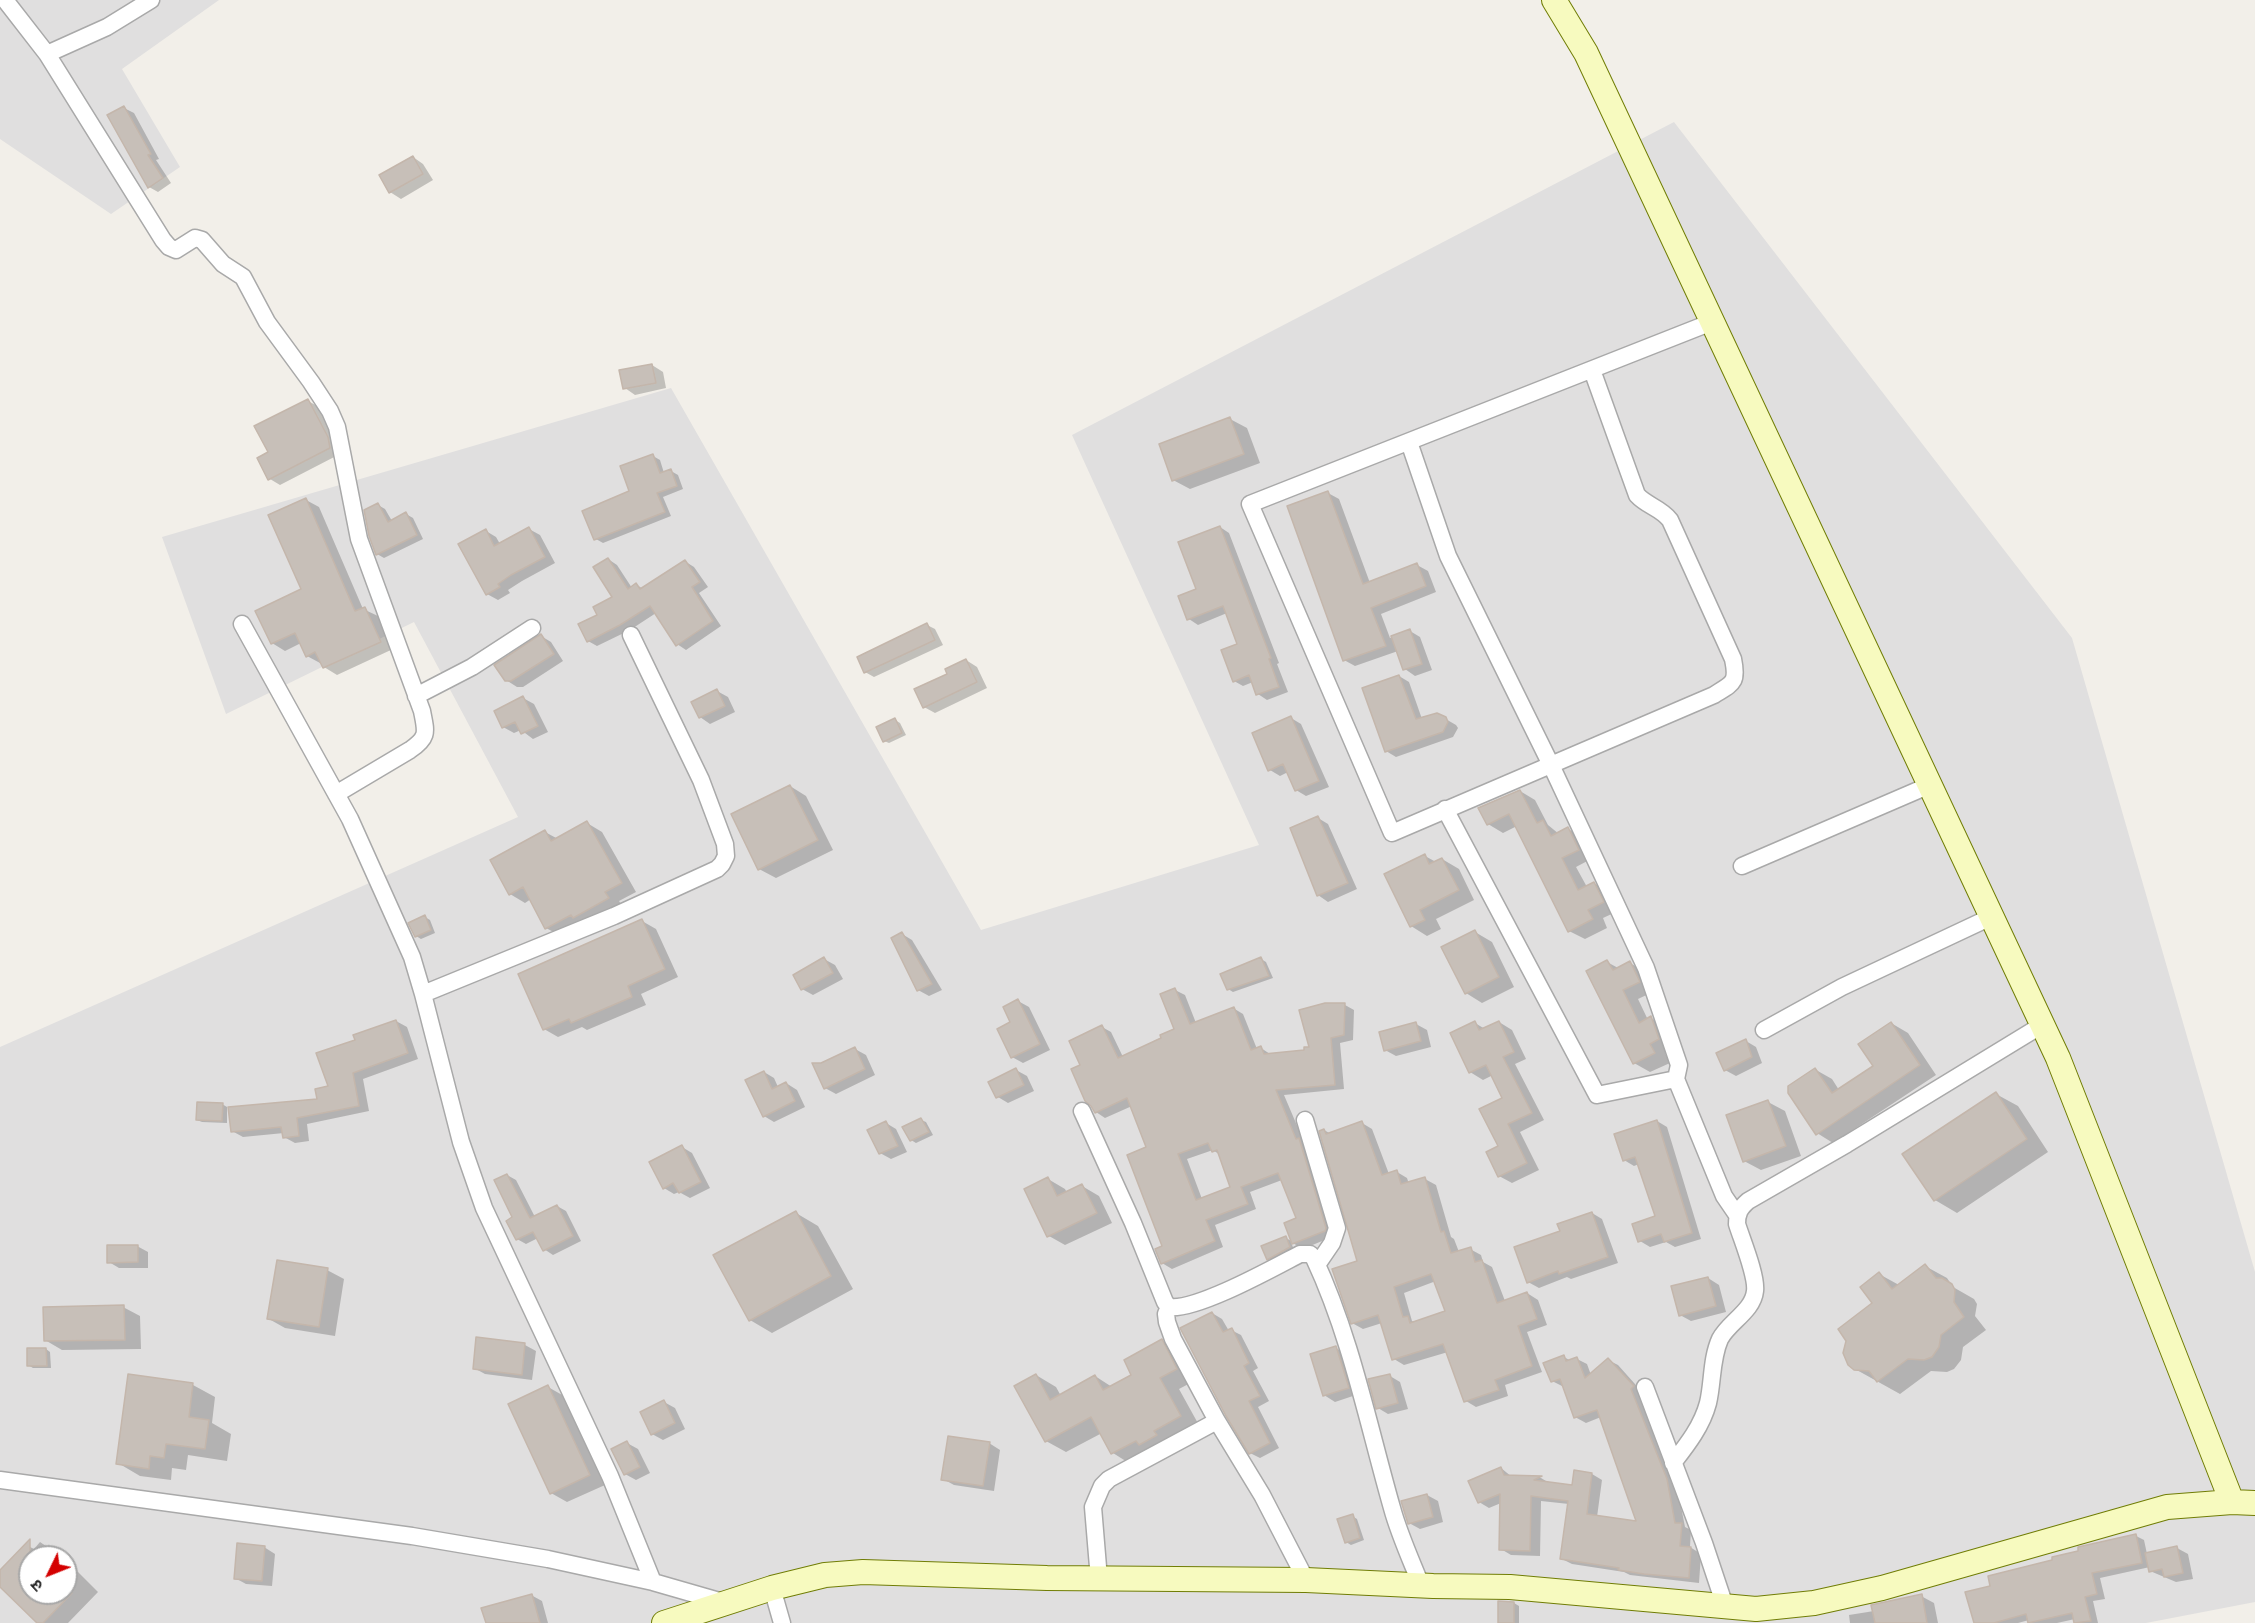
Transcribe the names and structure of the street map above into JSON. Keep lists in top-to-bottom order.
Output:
{
  "north": "bottom left"
}
